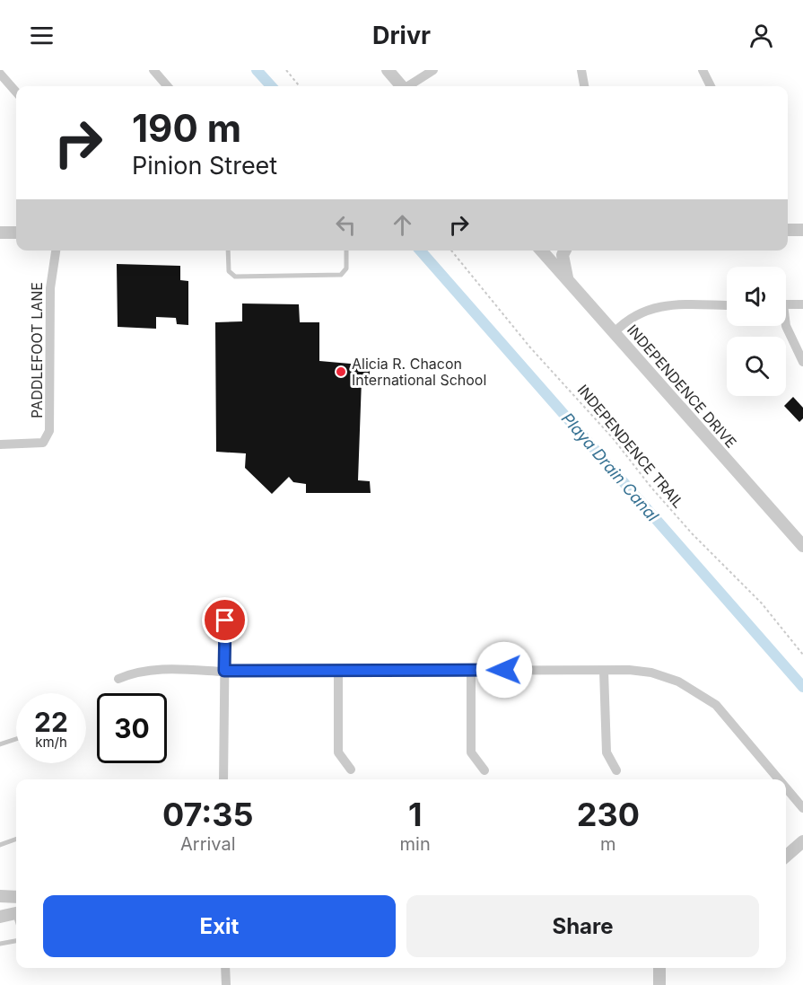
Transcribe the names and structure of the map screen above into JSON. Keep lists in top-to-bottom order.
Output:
{
  "streets": {
    "street": ["PADDLEFOOT LANE", "INDEPENDENCE DRIVE"],
    "path": ["INDEPENDENCE TRAIL"]
  },
  "water": ["Playa Drain Canal"],
  "places": ["Alicia R. Chacon International School"],
  "page": {
    "header": "Drivr",
    "turn": ["190 m", "Pinion Street"],
    "speed": "22 km/h",
    "limit": "30",
    "eta": [
      "07:35",
      "Arrival",
      "1",
      "min",
      "230",
      "m"
    ],
    "buttons": ["Exit", "Share"]
  }
}
